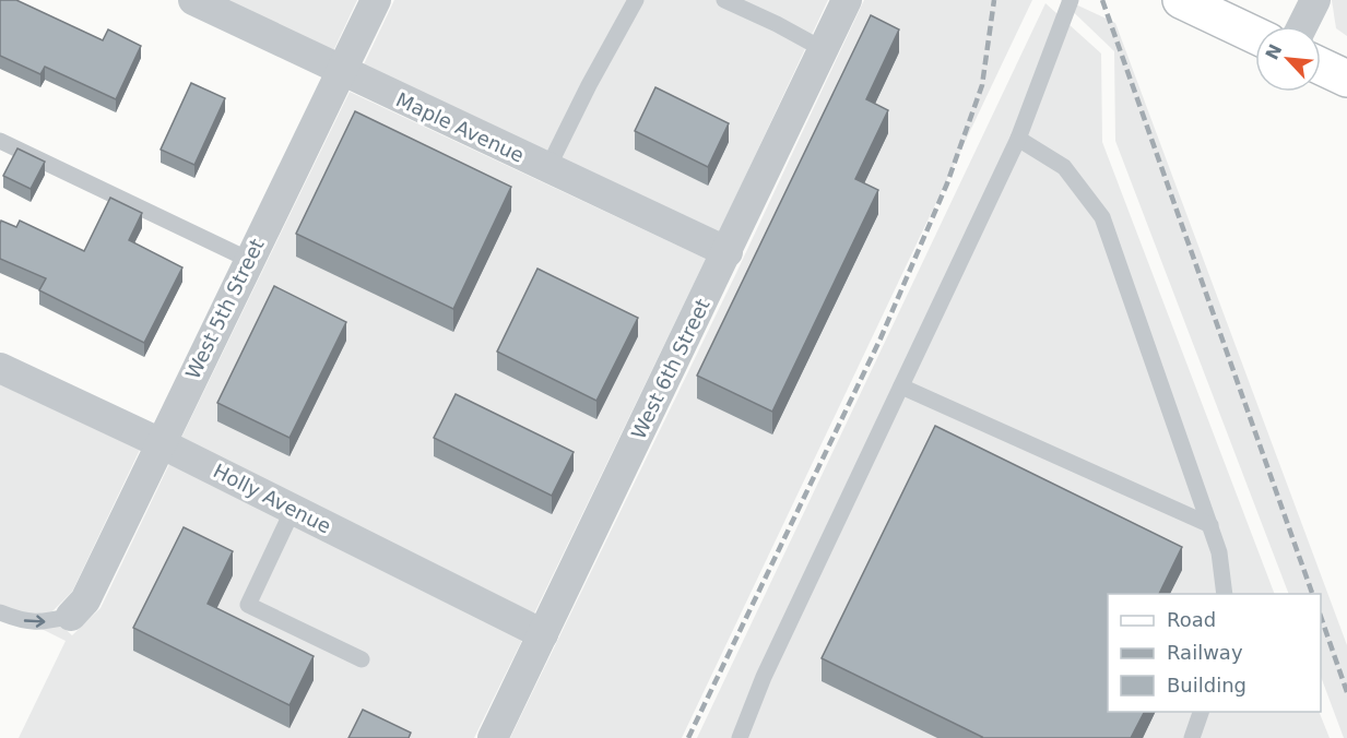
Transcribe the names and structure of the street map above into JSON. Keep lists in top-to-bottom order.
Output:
{
  "streets": {
    "street": [
      "Maple Avenue",
      "West 5th Street",
      "West 6th Street",
      "Holly Avenue"
    ]
  },
  "crossings": [
    ["Maple Avenue", "West 5th Street"],
    ["Maple Avenue", "West 6th Street"],
    ["West 5th Street", "Holly Avenue"],
    ["West 6th Street", "Holly Avenue"]
  ],
  "legend": ["Road", "Railway", "Building"],
  "north": "top left"
}
